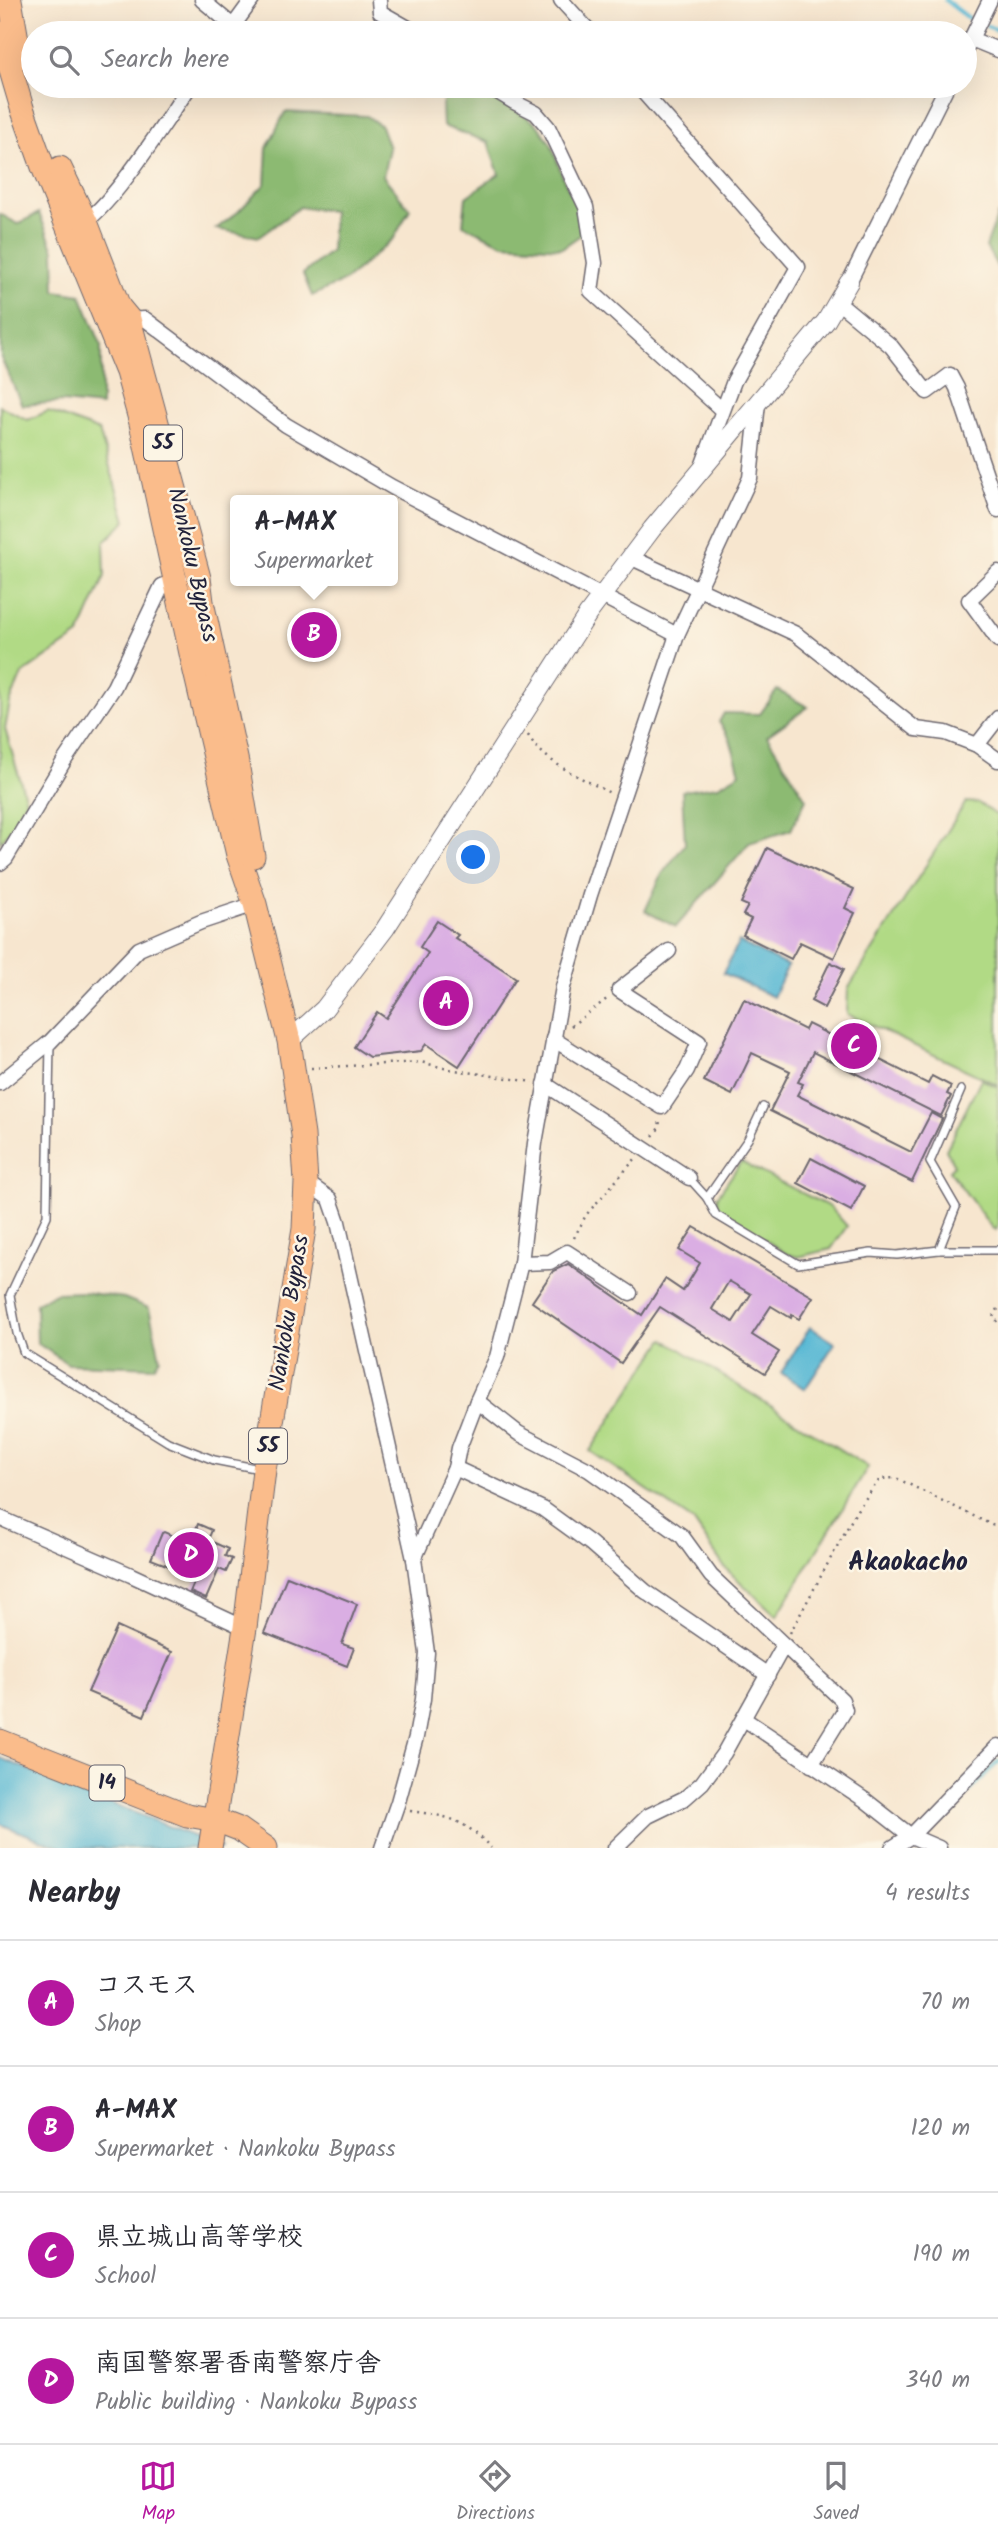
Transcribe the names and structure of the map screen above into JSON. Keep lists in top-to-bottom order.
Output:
{
  "streets": {
    "main road": ["55", "Nankoku Bypass", "14"]
  },
  "crossings": [
    ["Nankoku Bypass", "14"]
  ],
  "districts": ["Akaokacho"],
  "page": {
    "search": "Search here",
    "popup": ["A-MAX", "Supermarket"],
    "pins": [
      "B",
      "A",
      "C",
      "D"
    ],
    "heading": ["Nearby", "4 results"],
    "list": [
      {
        "mark": "A",
        "name": "コスモス",
        "note": "Shop",
        "value": "70 m"
      },
      {
        "mark": "B",
        "name": "A-MAX",
        "note": "Supermarket · Nankoku Bypass",
        "value": "120 m"
      },
      {
        "mark": "C",
        "name": "県立城山高等学校",
        "note": "School",
        "value": "190 m"
      },
      {
        "mark": "D",
        "name": "南国警察署香南警察庁舎",
        "note": "Public building · Nankoku Bypass",
        "value": "340 m"
      }
    ],
    "nav": ["Map", "Directions", "Saved"]
  }
}
